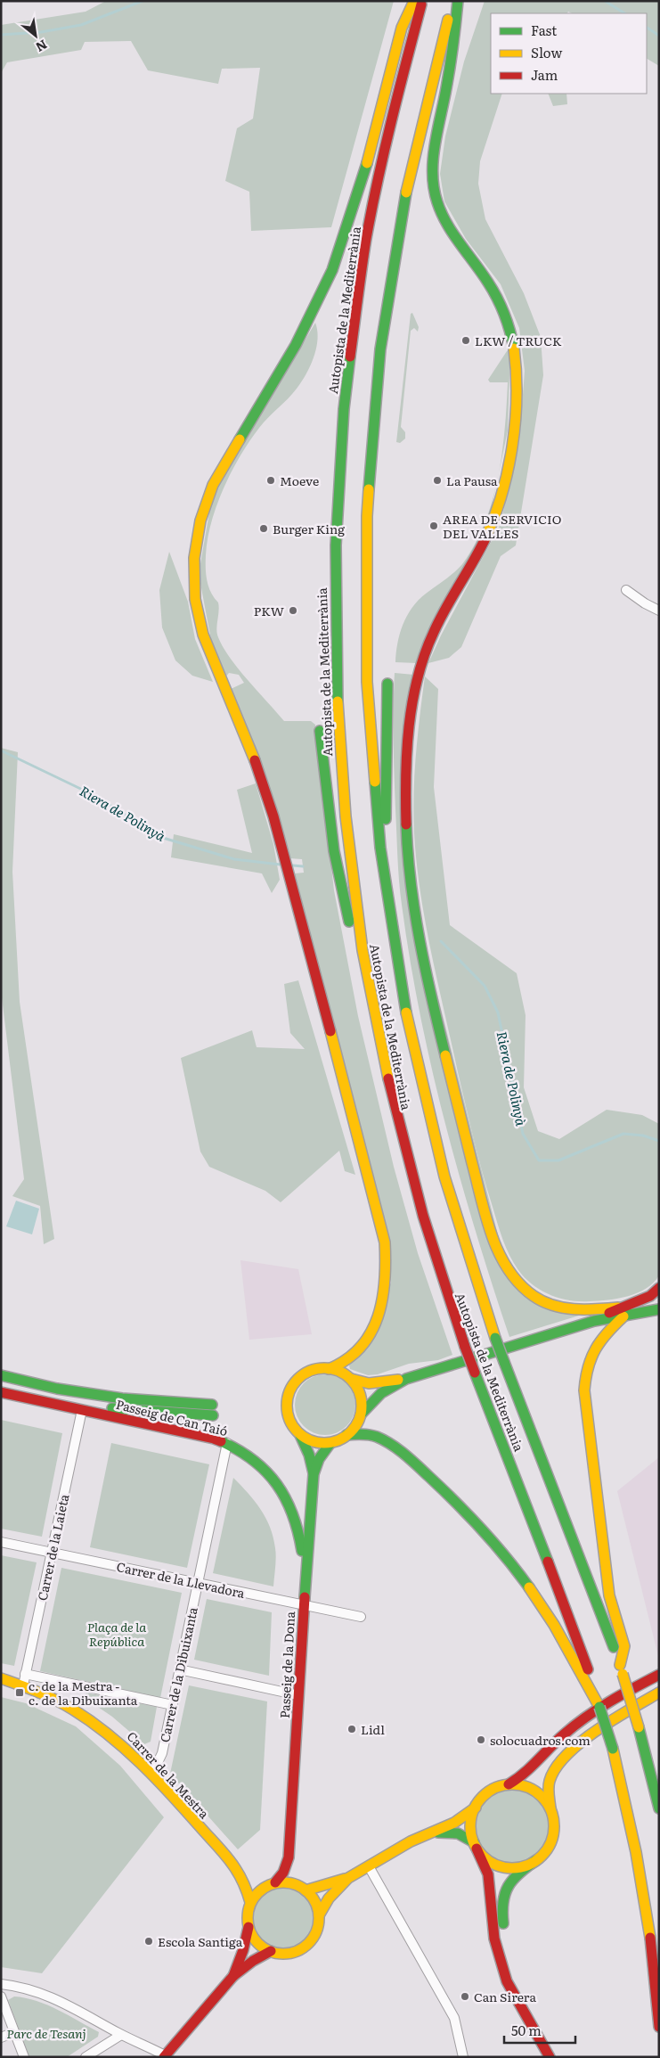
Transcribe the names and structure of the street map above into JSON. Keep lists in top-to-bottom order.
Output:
{
  "streets": {
    "main road": [
      "Autopista de la Mediterrània",
      "Passeig de Can Taió",
      "Passeig de la Dona",
      "Carrer de la Mestra"
    ],
    "street": ["Carrer de la Laieta", "Carrer de la Llevadora", "Carrer de la Dibuixanta"]
  },
  "crossings": [
    ["Passeig de Can Taió", "Carrer de la Laieta"],
    ["Passeig de Can Taió", "Carrer de la Llevadora"],
    ["Passeig de Can Taió", "Passeig de la Dona"],
    ["Passeig de Can Taió", "Carrer de la Dibuixanta"],
    ["Carrer de la Laieta", "Carrer de la Llevadora"],
    ["Carrer de la Laieta", "Carrer de la Mestra"],
    ["Carrer de la Llevadora", "Passeig de la Dona"],
    ["Carrer de la Llevadora", "Carrer de la Dibuixanta"],
    ["Passeig de la Dona", "Carrer de la Mestra"],
    ["Carrer de la Dibuixanta", "Carrer de la Mestra"]
  ],
  "water": ["Riera de Polinyà"],
  "parks": ["Plaça de la República", "Parc de Tesanj"],
  "places": {
    "other": [
      "LKW / TRUCK",
      "Moeve",
      "La Pausa",
      "AREA DE SERVICIO DEL VALLES",
      "Burger King",
      "PKW",
      "Lidl",
      "solocuadros.com",
      "Escola Santiga",
      "Can Sirera"
    ],
    "transit": ["c. de la Mestra - c. de la Dibuixanta"]
  },
  "legend": ["Fast", "Slow", "Jam"],
  "scale_bar": "50 m",
  "north": "bottom right"
}
